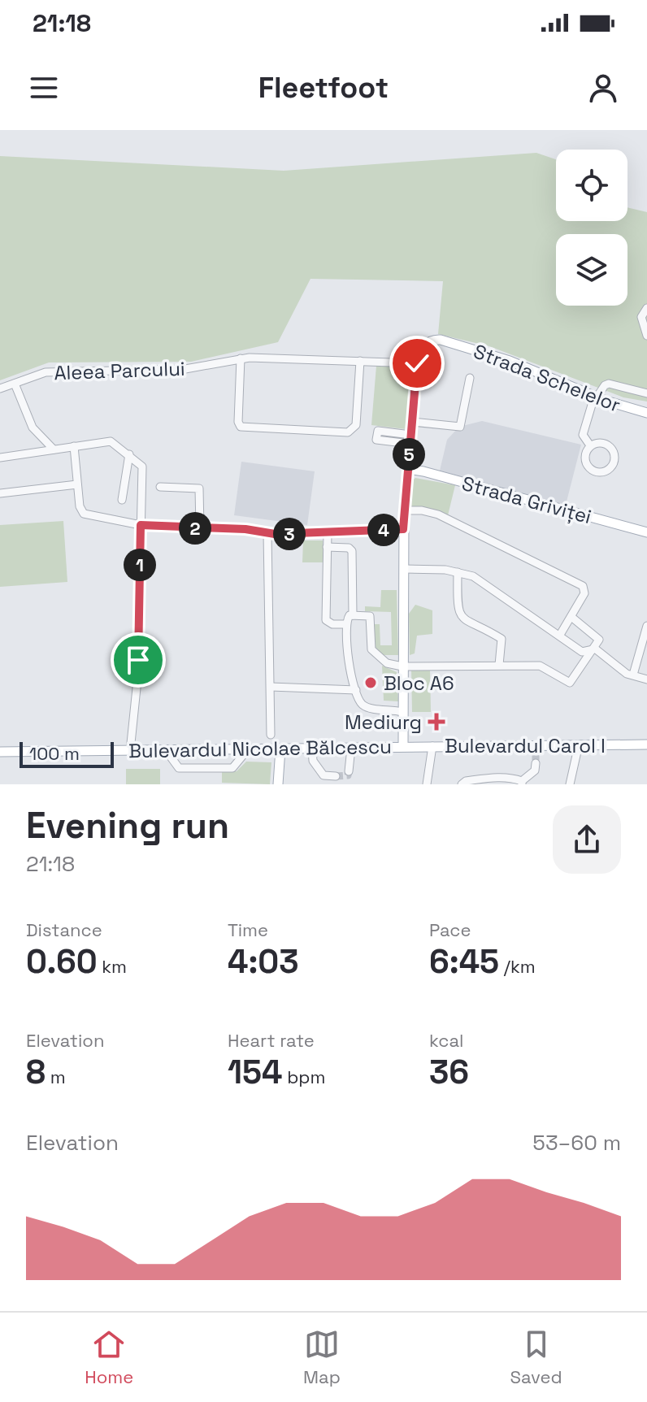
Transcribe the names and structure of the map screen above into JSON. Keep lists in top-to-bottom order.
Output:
{
  "streets": {
    "main road": [
      "Strada Schelelor",
      "Strada Griviței",
      "Bulevardul Carol I",
      "Bulevardul Nicolae Bălcescu"
    ],
    "street": ["Aleea Parcului"]
  },
  "crossings": [
    ["Aleea Parcului", "Strada Schelelor"],
    ["Bulevardul Carol I", "Bulevardul Nicolae Bălcescu"]
  ],
  "places": {
    "other": ["Bloc A6"],
    "health": ["Mediurg"]
  },
  "scale_bar": "100 m",
  "page": {
    "status": "21:18",
    "header": "Fleetfoot",
    "pins": [
      "5",
      "2",
      "4",
      "3",
      "1"
    ],
    "scale": "100 m",
    "heading": ["Evening run", "21:18"],
    "stats": [
      ["Distance", "0.60 km"],
      ["Time", "4:03"],
      ["Pace", "6:45 /km"],
      ["Elevation", "8 m"],
      ["Heart rate", "154 bpm"],
      ["kcal", "36"]
    ],
    "chart": ["Elevation", "53–60 m"],
    "tabs": ["Home", "Map", "Saved"]
  }
}
